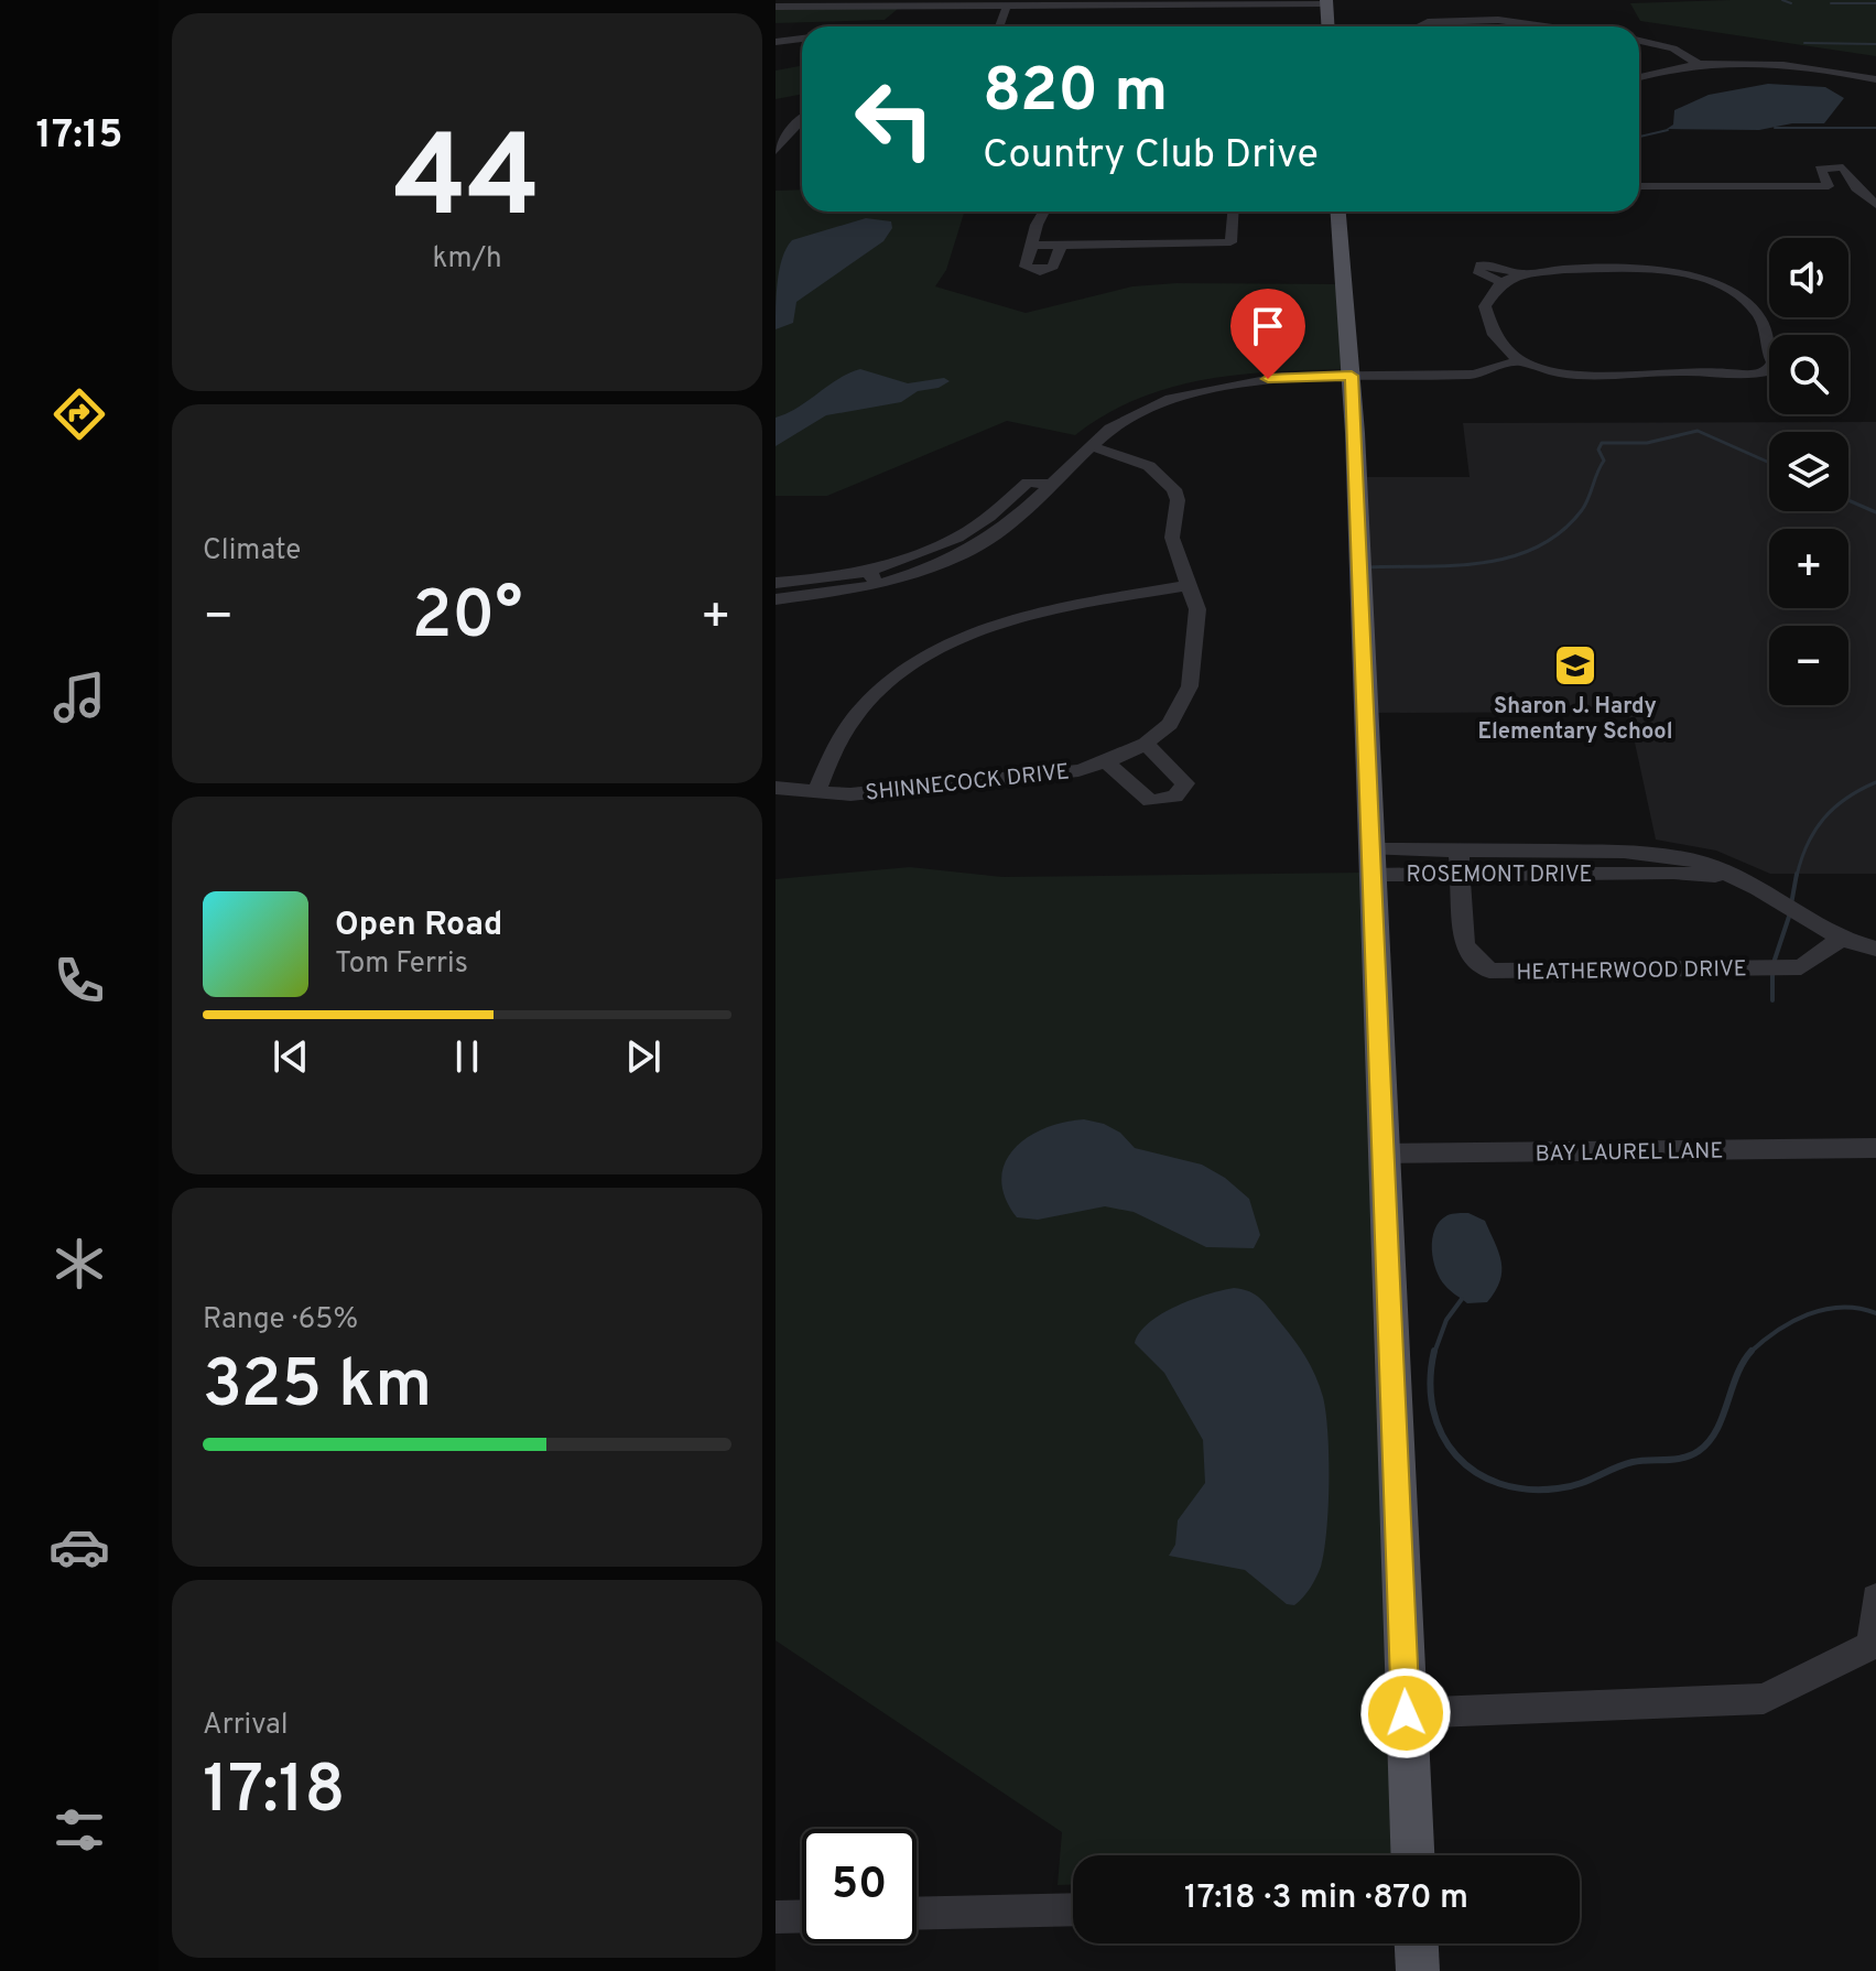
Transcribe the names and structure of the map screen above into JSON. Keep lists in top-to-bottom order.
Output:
{
  "streets": {
    "street": [
      "SHINNECOCK DRIVE",
      "ROSEMONT DRIVE",
      "HEATHERWOOD DRIVE",
      "BAY LAUREL LANE"
    ]
  },
  "crossings": [
    ["ROSEMONT DRIVE", "HEATHERWOOD DRIVE"]
  ],
  "places": {
    "school or university": ["Sharon J. Hardy Elementary School"]
  },
  "page": {
    "tabs": "17:15",
    "tile": [
      ["44", "km/h"],
      "Climate",
      ["Range · 65%", "325 km"],
      ["Arrival", "17:18"]
    ],
    "turn": ["820 m", "Country Club Drive"],
    "map_buttons": ["+", "−"],
    "heat": ["−", "20°", "+"],
    "song": ["Open Road", "Tom Ferris"],
    "limit": "50",
    "trip": "17:18 · 3 min · 870 m"
  }
}
